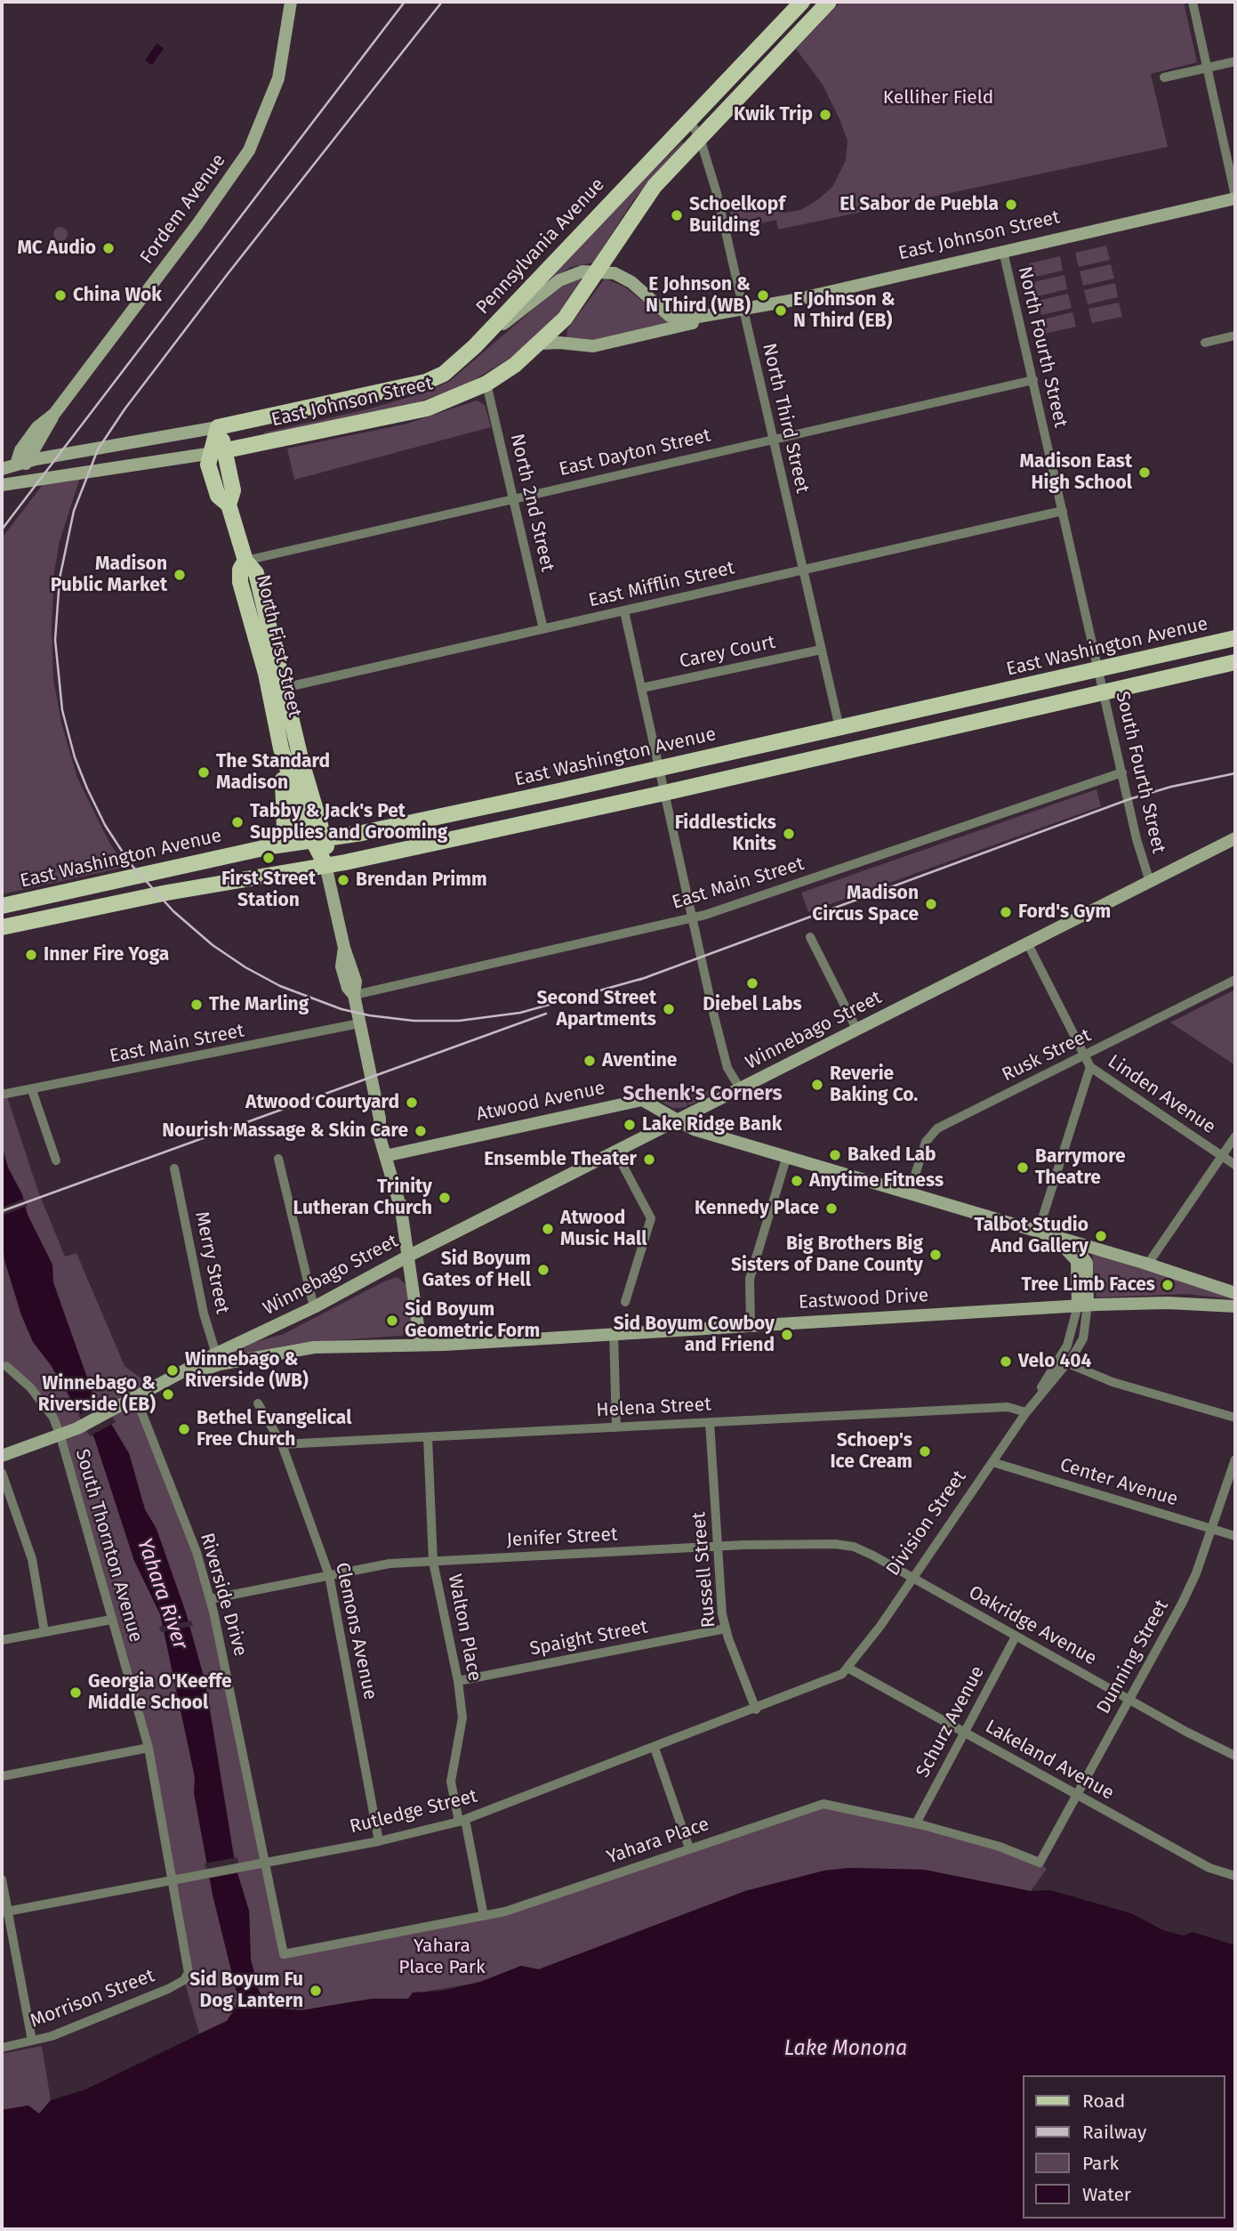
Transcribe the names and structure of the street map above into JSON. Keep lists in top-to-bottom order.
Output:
{
  "streets": {
    "main road": [
      "East Johnson Street",
      "Pennsylvania Avenue",
      "North First Street",
      "East Washington Avenue"
    ],
    "street": [
      "Fordem Avenue",
      "North Fourth Street",
      "North Third Street",
      "East Dayton Street",
      "North 2nd Street",
      "East Mifflin Street",
      "Carey Court",
      "South Fourth Street",
      "East Main Street",
      "Winnebago Street",
      "Rusk Street",
      "Linden Avenue",
      "Atwood Avenue",
      "Merry Street",
      "Eastwood Drive",
      "Helena Street",
      "Center Avenue",
      "Division Street",
      "Jenifer Street",
      "South Thornton Avenue",
      "Russell Street",
      "Riverside Drive",
      "Oakridge Avenue",
      "Walton Place",
      "Clemons Avenue",
      "Spaight Street",
      "Dunning Street",
      "Schurz Avenue",
      "Lakeland Avenue",
      "Rutledge Street",
      "Yahara Place",
      "Morrison Street"
    ]
  },
  "crossings": [
    ["Fordem Avenue", "East Johnson Street"],
    ["East Johnson Street", "Pennsylvania Avenue"],
    ["East Johnson Street", "North Fourth Street"],
    ["East Johnson Street", "North Third Street"],
    ["East Johnson Street", "North 2nd Street"],
    ["East Johnson Street", "North First Street"],
    ["Pennsylvania Avenue", "North Third Street"],
    ["North Fourth Street", "East Dayton Street"],
    ["North Fourth Street", "East Mifflin Street"],
    ["North Fourth Street", "East Washington Avenue"],
    ["North Fourth Street", "South Fourth Street"],
    ["North Third Street", "East Dayton Street"],
    ["North Third Street", "East Mifflin Street"],
    ["North Third Street", "East Washington Avenue"],
    ["North Third Street", "Carey Court"],
    ["East Dayton Street", "North 2nd Street"],
    ["East Dayton Street", "North First Street"],
    ["North 2nd Street", "East Mifflin Street"],
    ["East Mifflin Street", "North First Street"],
    ["North First Street", "East Washington Avenue"],
    ["East Washington Avenue", "South Fourth Street"],
    ["South Fourth Street", "East Main Street"],
    ["South Fourth Street", "Winnebago Street"],
    ["Winnebago Street", "Linden Avenue"],
    ["Winnebago Street", "Atwood Avenue"],
    ["Winnebago Street", "Merry Street"],
    ["Winnebago Street", "Eastwood Drive"],
    ["Rusk Street", "Linden Avenue"],
    ["Rusk Street", "Atwood Avenue"],
    ["Atwood Avenue", "Division Street"],
    ["Merry Street", "Eastwood Drive"],
    ["Eastwood Drive", "Division Street"],
    ["Eastwood Drive", "Riverside Drive"],
    ["Helena Street", "Division Street"],
    ["Helena Street", "Russell Street"],
    ["Helena Street", "Walton Place"],
    ["Helena Street", "Clemons Avenue"],
    ["Center Avenue", "Division Street"],
    ["Center Avenue", "Dunning Street"],
    ["Division Street", "Jenifer Street"],
    ["Division Street", "Oakridge Avenue"],
    ["Division Street", "Lakeland Avenue"],
    ["Division Street", "Rutledge Street"],
    ["Jenifer Street", "Russell Street"],
    ["Jenifer Street", "Riverside Drive"],
    ["Jenifer Street", "Oakridge Avenue"],
    ["Jenifer Street", "Walton Place"],
    ["Jenifer Street", "Clemons Avenue"],
    ["South Thornton Avenue", "Rutledge Street"],
    ["South Thornton Avenue", "Morrison Street"],
    ["Russell Street", "Spaight Street"],
    ["Russell Street", "Rutledge Street"],
    ["Riverside Drive", "Rutledge Street"],
    ["Riverside Drive", "Yahara Place"],
    ["Oakridge Avenue", "Dunning Street"],
    ["Oakridge Avenue", "Schurz Avenue"],
    ["Walton Place", "Spaight Street"],
    ["Walton Place", "Rutledge Street"],
    ["Walton Place", "Yahara Place"],
    ["Clemons Avenue", "Rutledge Street"],
    ["Dunning Street", "Lakeland Avenue"],
    ["Dunning Street", "Yahara Place"],
    ["Schurz Avenue", "Lakeland Avenue"],
    ["Schurz Avenue", "Yahara Place"],
    ["Lakeland Avenue", "Rutledge Street"]
  ],
  "districts": ["Schenk's Corners"],
  "water": ["Yahara River", "Lake Monona"],
  "parks": ["Kelliher Field", "Yahara Place Park"],
  "places": [
    "Kwik Trip",
    "El Sabor de Puebla",
    "Schoelkopf Building",
    "MC Audio",
    "China Wok",
    "E Johnson & N Third (WB)",
    "E Johnson & N Third (EB)",
    "Madison East High School",
    "Madison Public Market",
    "The Standard Madison",
    "Tabby & Jack's Pet Supplies and Grooming",
    "Fiddlesticks Knits",
    "First Street Station",
    "Brendan Primm",
    "Madison Circus Space",
    "Ford's Gym",
    "Inner Fire Yoga",
    "Diebel Labs",
    "The Marling",
    "Second Street Apartments",
    "Aventine",
    "Reverie Baking Co.",
    "Atwood Courtyard",
    "Lake Ridge Bank",
    "Nourish Massage & Skin Care",
    "Baked Lab",
    "Ensemble Theater",
    "Barrymore Theatre",
    "Anytime Fitness",
    "Trinity Lutheran Church",
    "Kennedy Place",
    "Atwood Music Hall",
    "Talbot Studio And Gallery",
    "Big Brothers Big Sisters of Dane County",
    "Sid Boyum Gates of Hell",
    "Tree Limb Faces",
    "Sid Boyum Geometric Form",
    "Sid Boyum Cowboy and Friend",
    "Velo 404",
    "Winnebago & Riverside (WB)",
    "Winnebago & Riverside (EB)",
    "Bethel Evangelical Free Church",
    "Schoep's Ice Cream",
    "Georgia O'Keeffe Middle School",
    "Sid Boyum Fu Dog Lantern"
  ],
  "legend": [
    "Road",
    "Railway",
    "Park",
    "Water"
  ]
}
